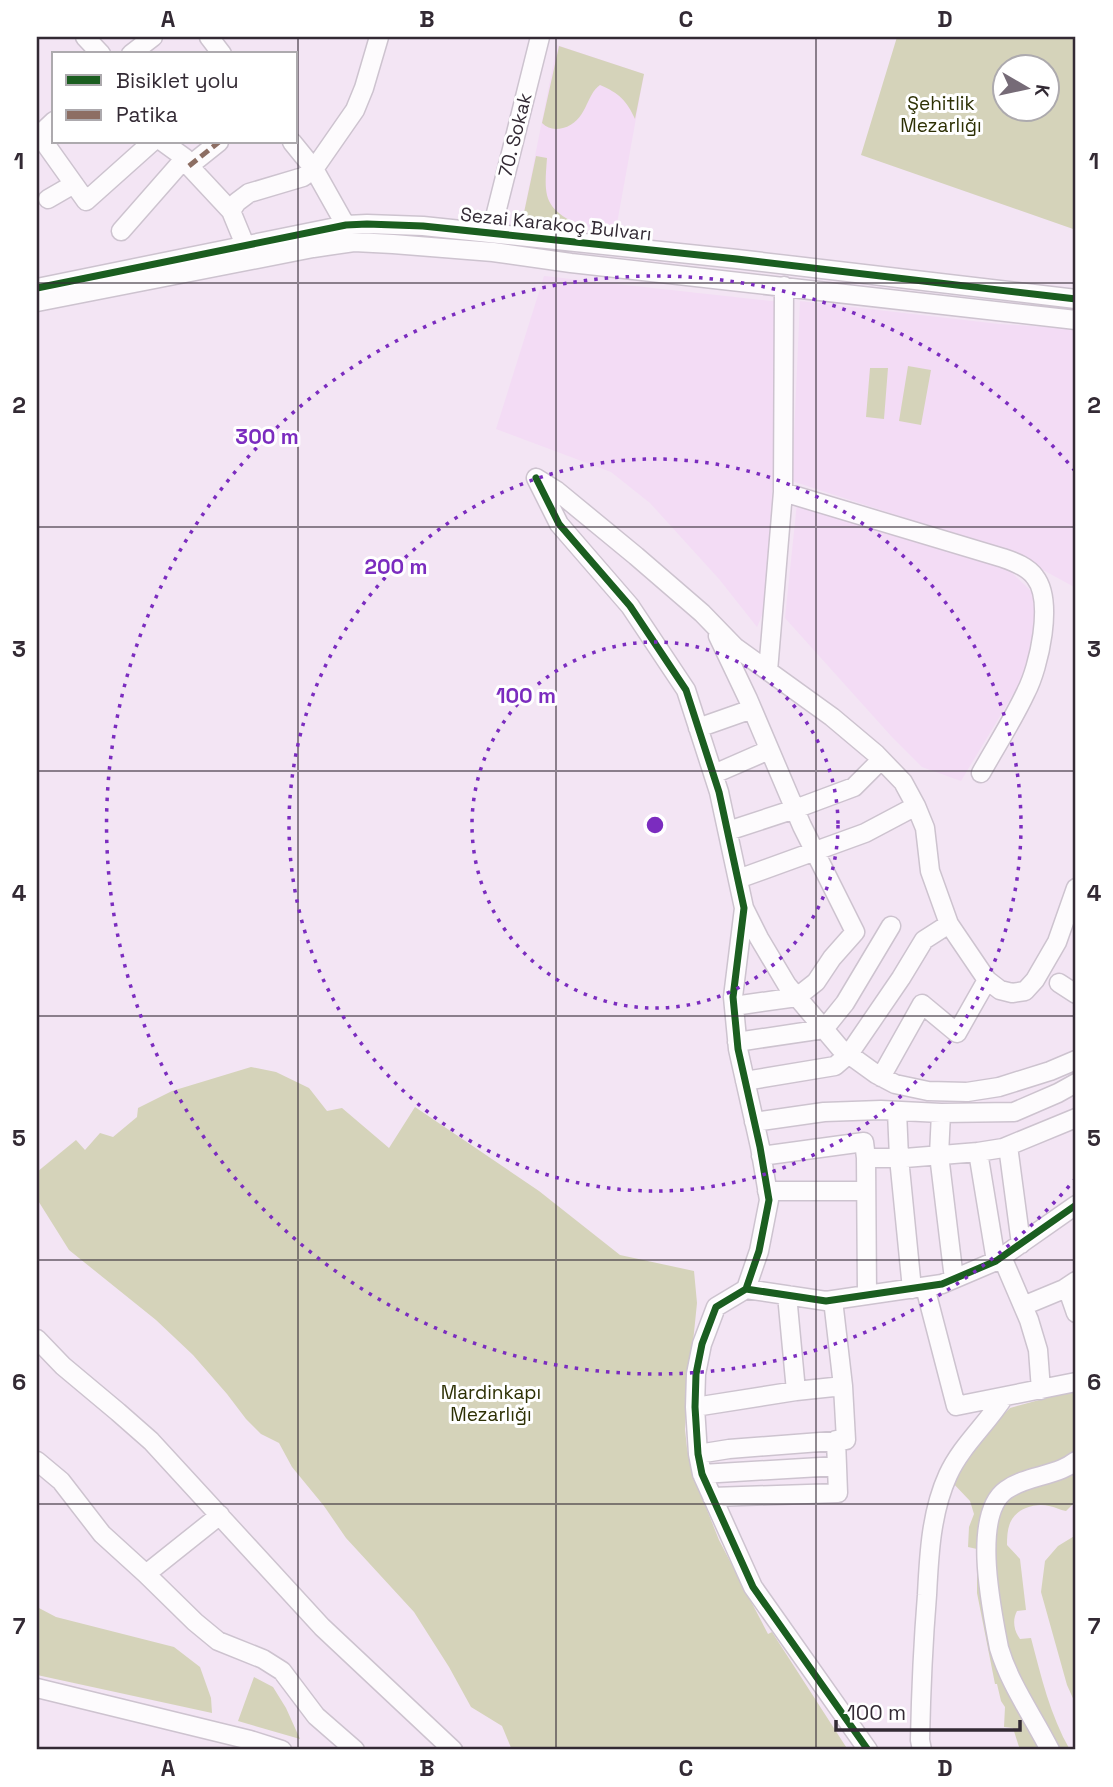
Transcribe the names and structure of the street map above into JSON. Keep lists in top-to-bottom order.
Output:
{
  "streets": {
    "street": ["70. Sokak", "Sezai Karakoç Bulvarı"]
  },
  "crossings": [
    ["70. Sokak", "Sezai Karakoç Bulvarı"]
  ],
  "parks": ["Şehitlik Mezarlığı", "Mardinkapı Mezarlığı"],
  "legend": ["Bisiklet yolu", "Patika"],
  "scale_bar": "100 m",
  "north": "right",
  "grid": {
    "columns": [
      "A",
      "B",
      "C",
      "D"
    ],
    "rows": [
      "1",
      "2",
      "3",
      "4",
      "5",
      "6",
      "7"
    ]
  },
  "rings": ["300 m", "200 m", "100 m"]
}
